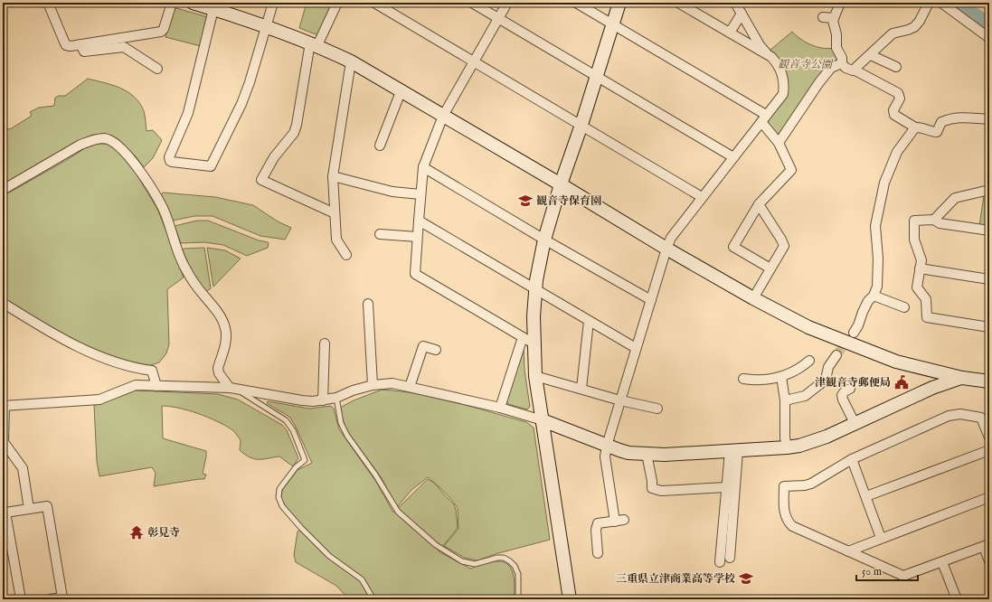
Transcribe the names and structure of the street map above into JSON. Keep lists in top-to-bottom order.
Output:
{
  "parks": ["観音寺公園"],
  "places": {
    "school or university": ["観音寺保育園", "三重県立津商業高等学校"],
    "public building": ["津観音寺郵便局"],
    "temple": ["彰見寺"]
  },
  "scale_bar": "50 m"
}
